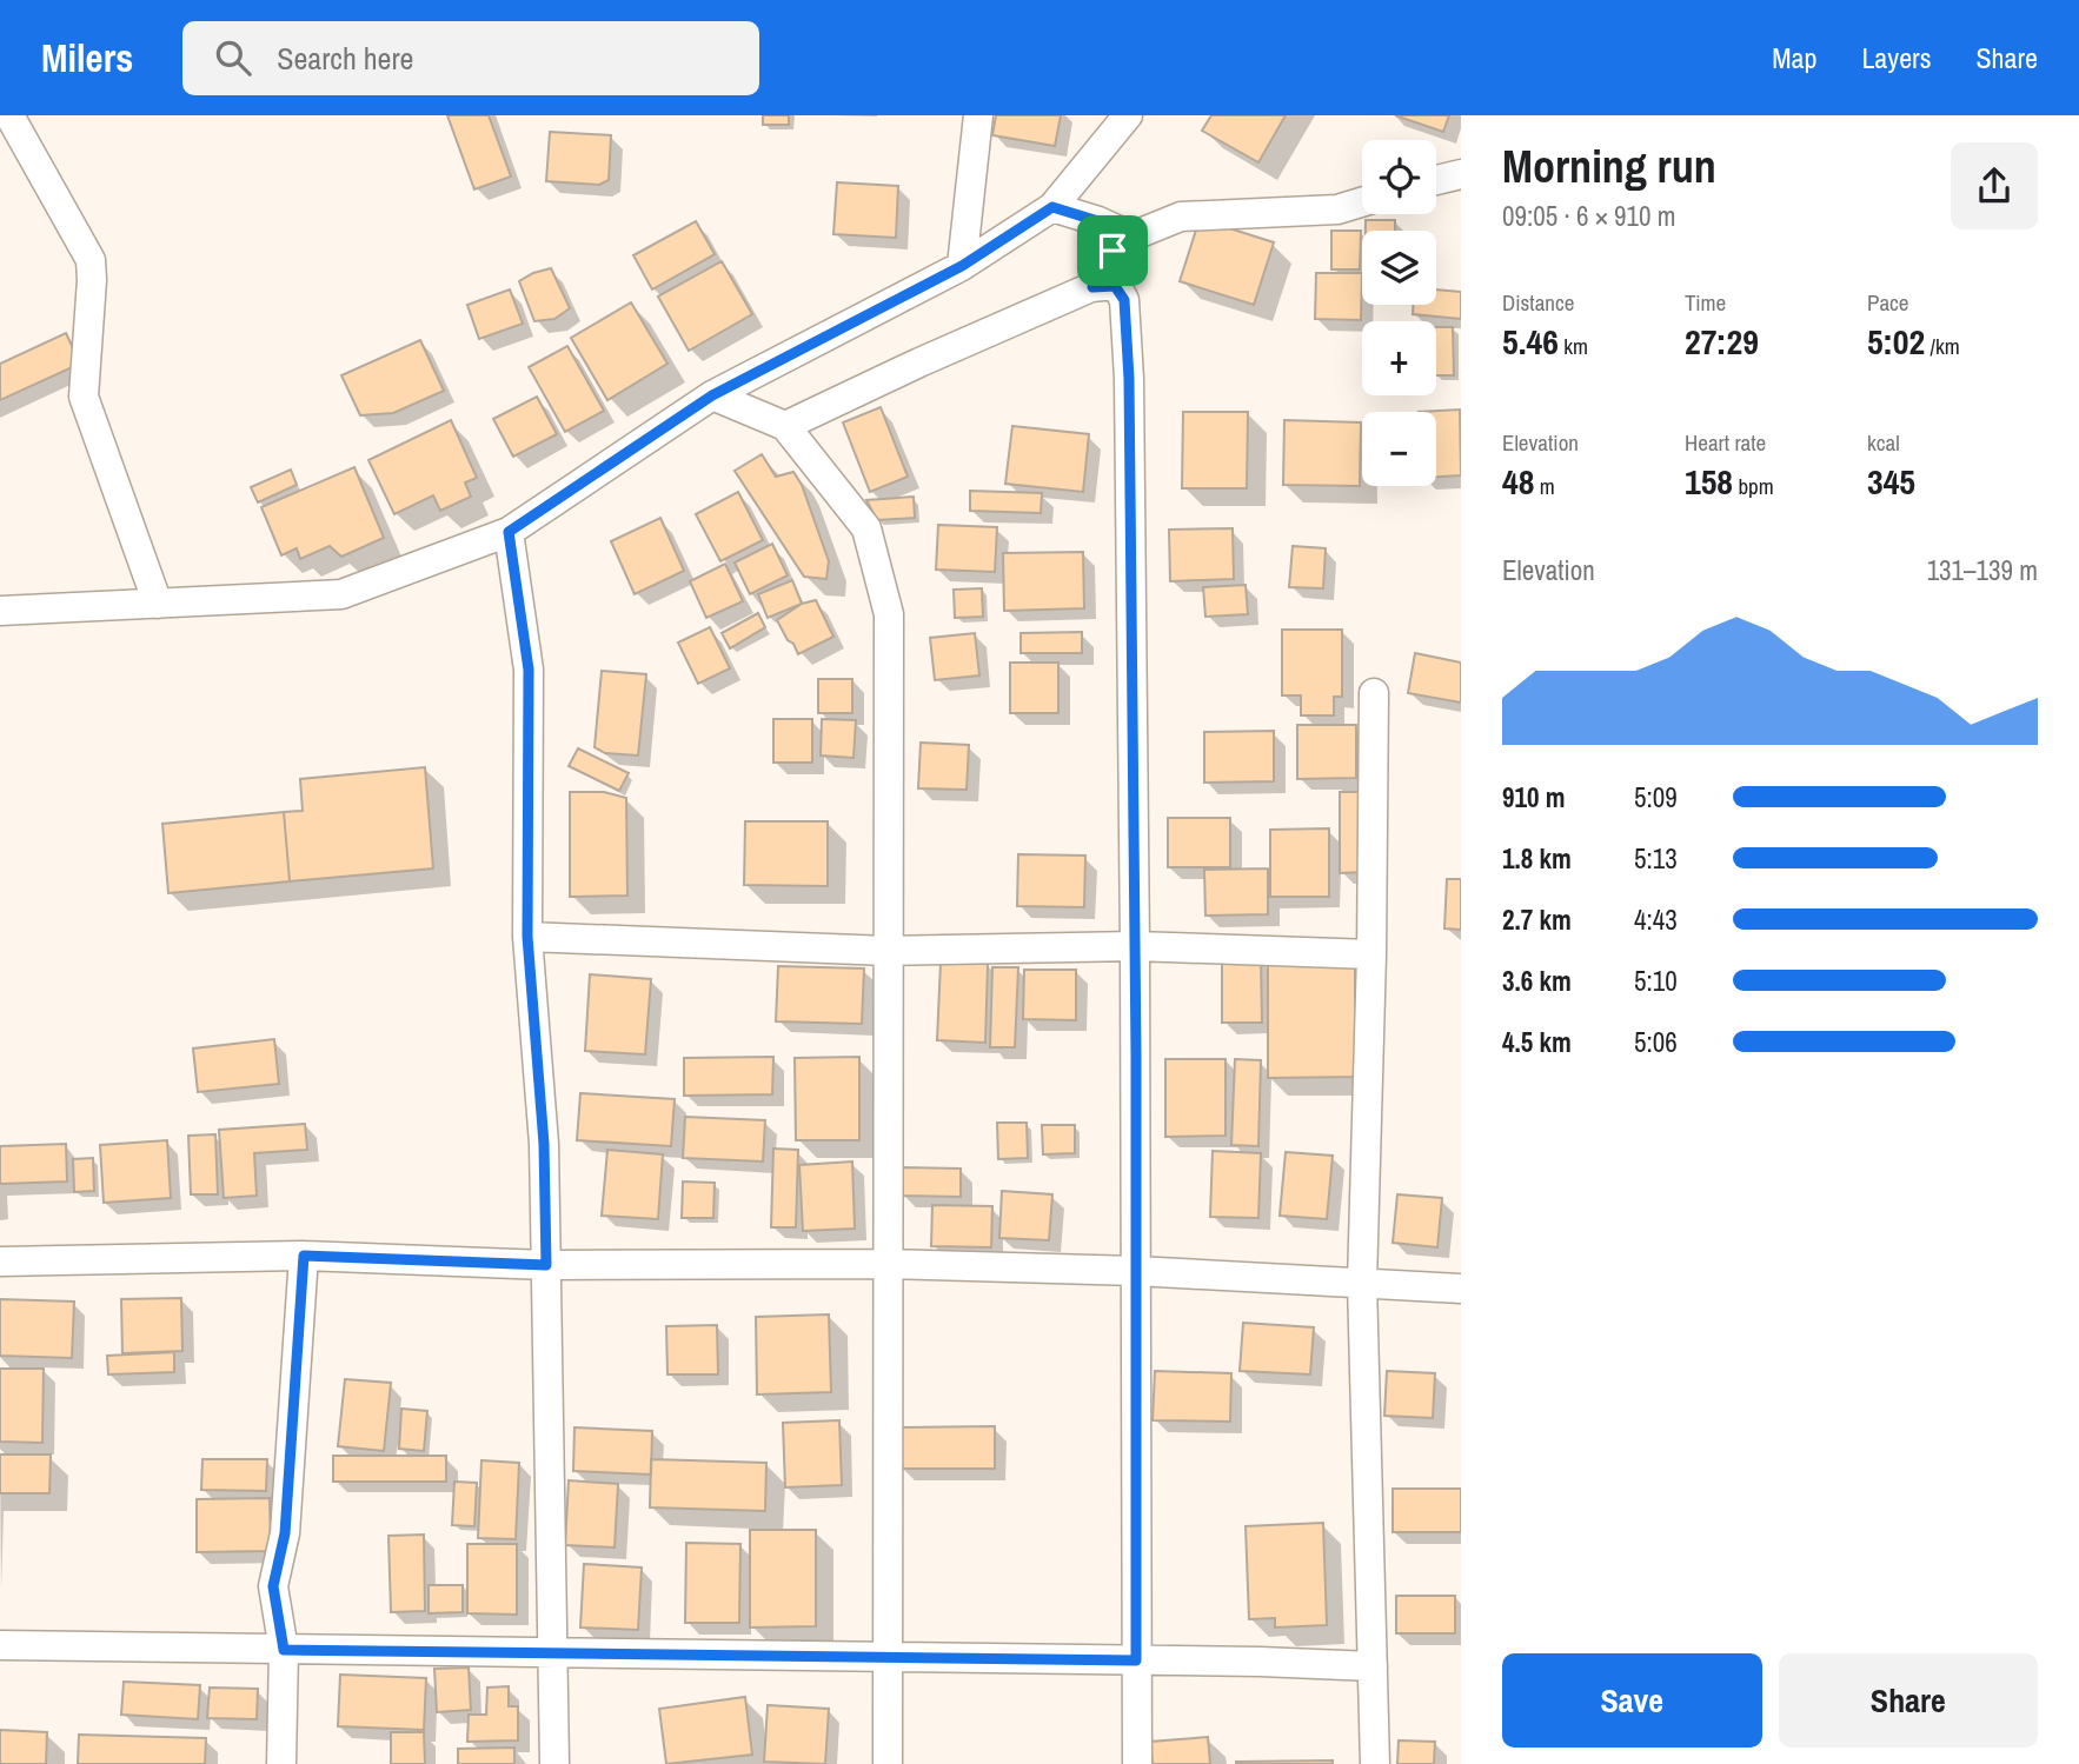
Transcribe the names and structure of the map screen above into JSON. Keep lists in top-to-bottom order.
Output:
{
  "page": {
    "header": "Milers",
    "search": "Search here",
    "nav": ["Map", "Layers", "Share"],
    "heading": ["Morning run", "09:05 · 6 × 910 m"],
    "map_buttons": ["+", "−"],
    "stats": [
      ["Distance", "5.46 km"],
      ["Time", "27:29"],
      ["Pace", "5:02 /km"],
      ["Elevation", "48 m"],
      ["Heart rate", "158 bpm"],
      ["kcal", "345"]
    ],
    "chart": ["Elevation", "131–139 m"],
    "list": [
      {
        "name": "910 m",
        "note": "5:09"
      },
      {
        "name": "1.8 km",
        "note": "5:13"
      },
      {
        "name": "2.7 km",
        "note": "4:43"
      },
      {
        "name": "3.6 km",
        "note": "5:10"
      },
      {
        "name": "4.5 km",
        "note": "5:06"
      }
    ],
    "buttons": ["Save", "Share"]
  }
}
